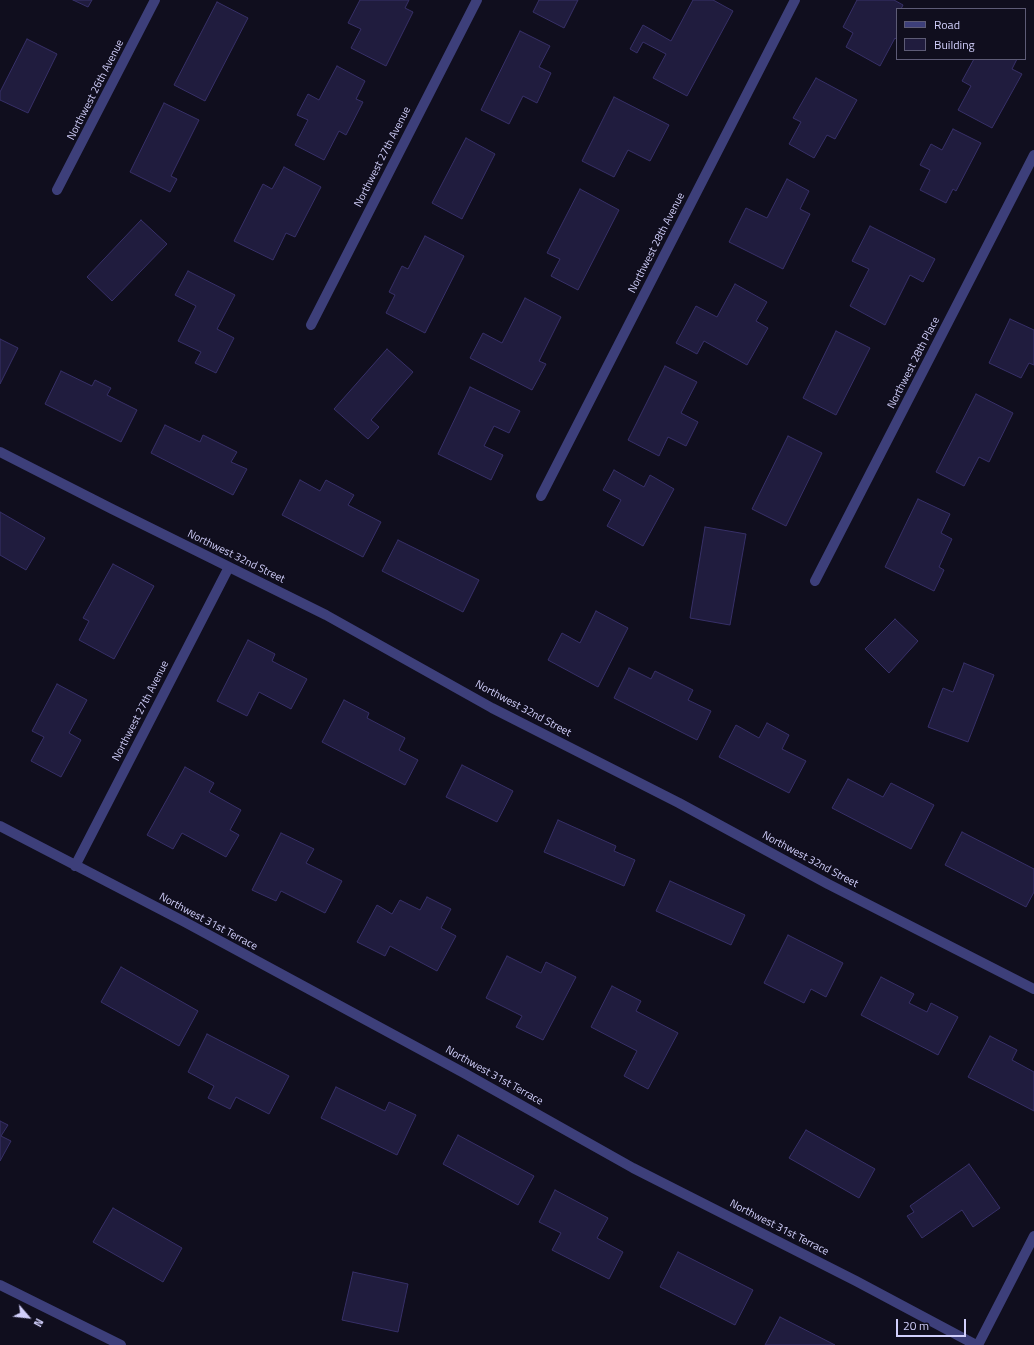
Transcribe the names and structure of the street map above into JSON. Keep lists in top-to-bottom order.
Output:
{
  "streets": {
    "street": [
      "Northwest 26th Avenue",
      "Northwest 27th Avenue",
      "Northwest 28th Avenue",
      "Northwest 28th Place",
      "Northwest 32nd Street",
      "Northwest 31st Terrace"
    ]
  },
  "crossings": [
    ["Northwest 27th Avenue", "Northwest 32nd Street"],
    ["Northwest 27th Avenue", "Northwest 31st Terrace"]
  ],
  "legend": ["Road", "Building"],
  "scale_bar": "20 m",
  "north": "bottom right"
}
